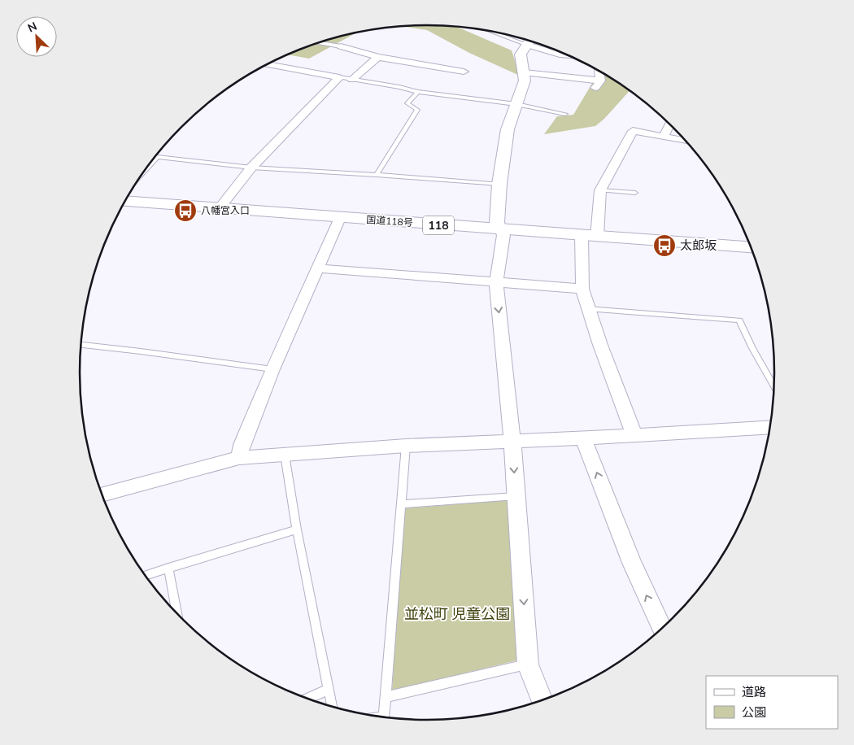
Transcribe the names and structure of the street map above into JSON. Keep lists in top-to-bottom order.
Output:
{
  "streets": {
    "highway": ["国道118号", "118"]
  },
  "parks": ["並松町 児童公園"],
  "places": {
    "bus stop": ["八幡宮入口", "太郎坂"]
  },
  "legend": ["道路", "公園"],
  "north": "top left"
}
